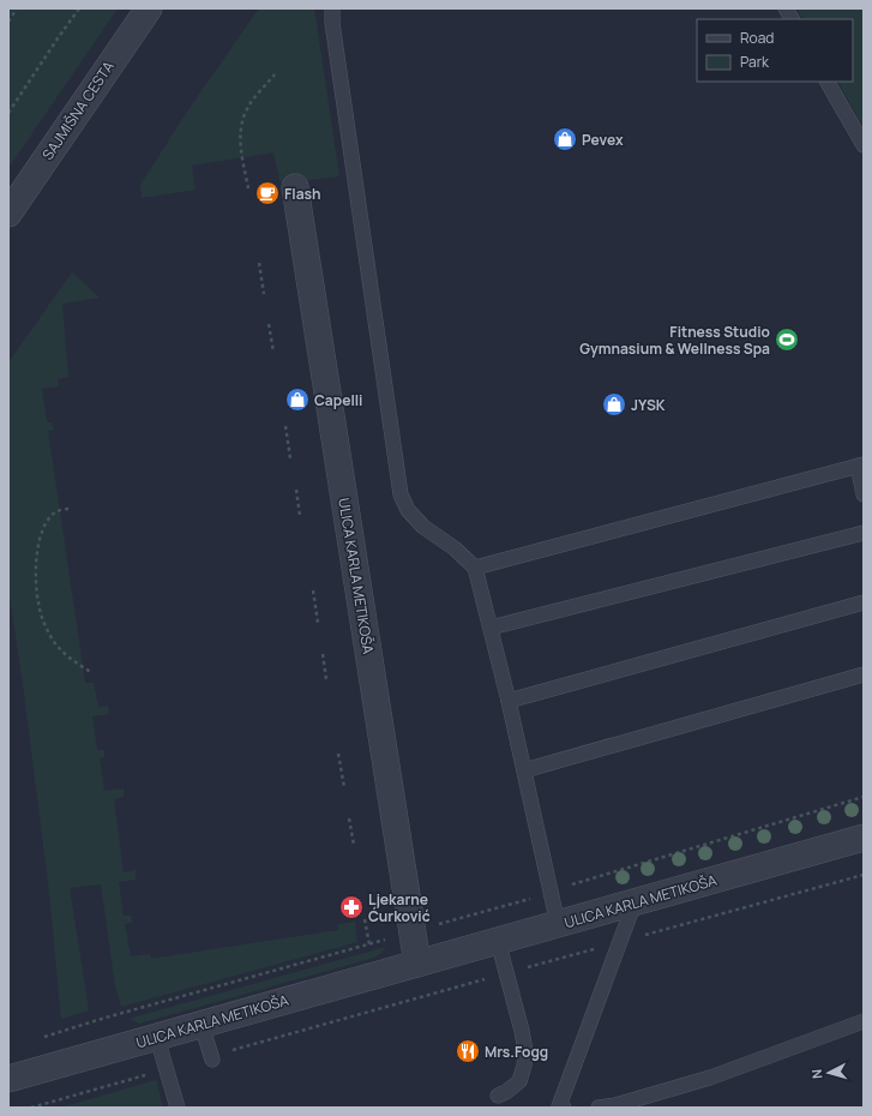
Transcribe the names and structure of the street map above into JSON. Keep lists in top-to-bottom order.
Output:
{
  "streets": {
    "street": ["SAJMIŠNA CESTA", "ULICA KARLA METIKOŠA"]
  },
  "places": {
    "shop": ["Pevex", "Capelli", "JYSK"],
    "cafe": ["Flash"],
    "sports": ["Fitness Studio Gymnasium & Wellness Spa"],
    "pharmacy": ["Ljekarne Ćurković"],
    "restaurant": ["Mrs.Fogg"]
  },
  "legend": ["Road", "Park"],
  "north": "left"
}
